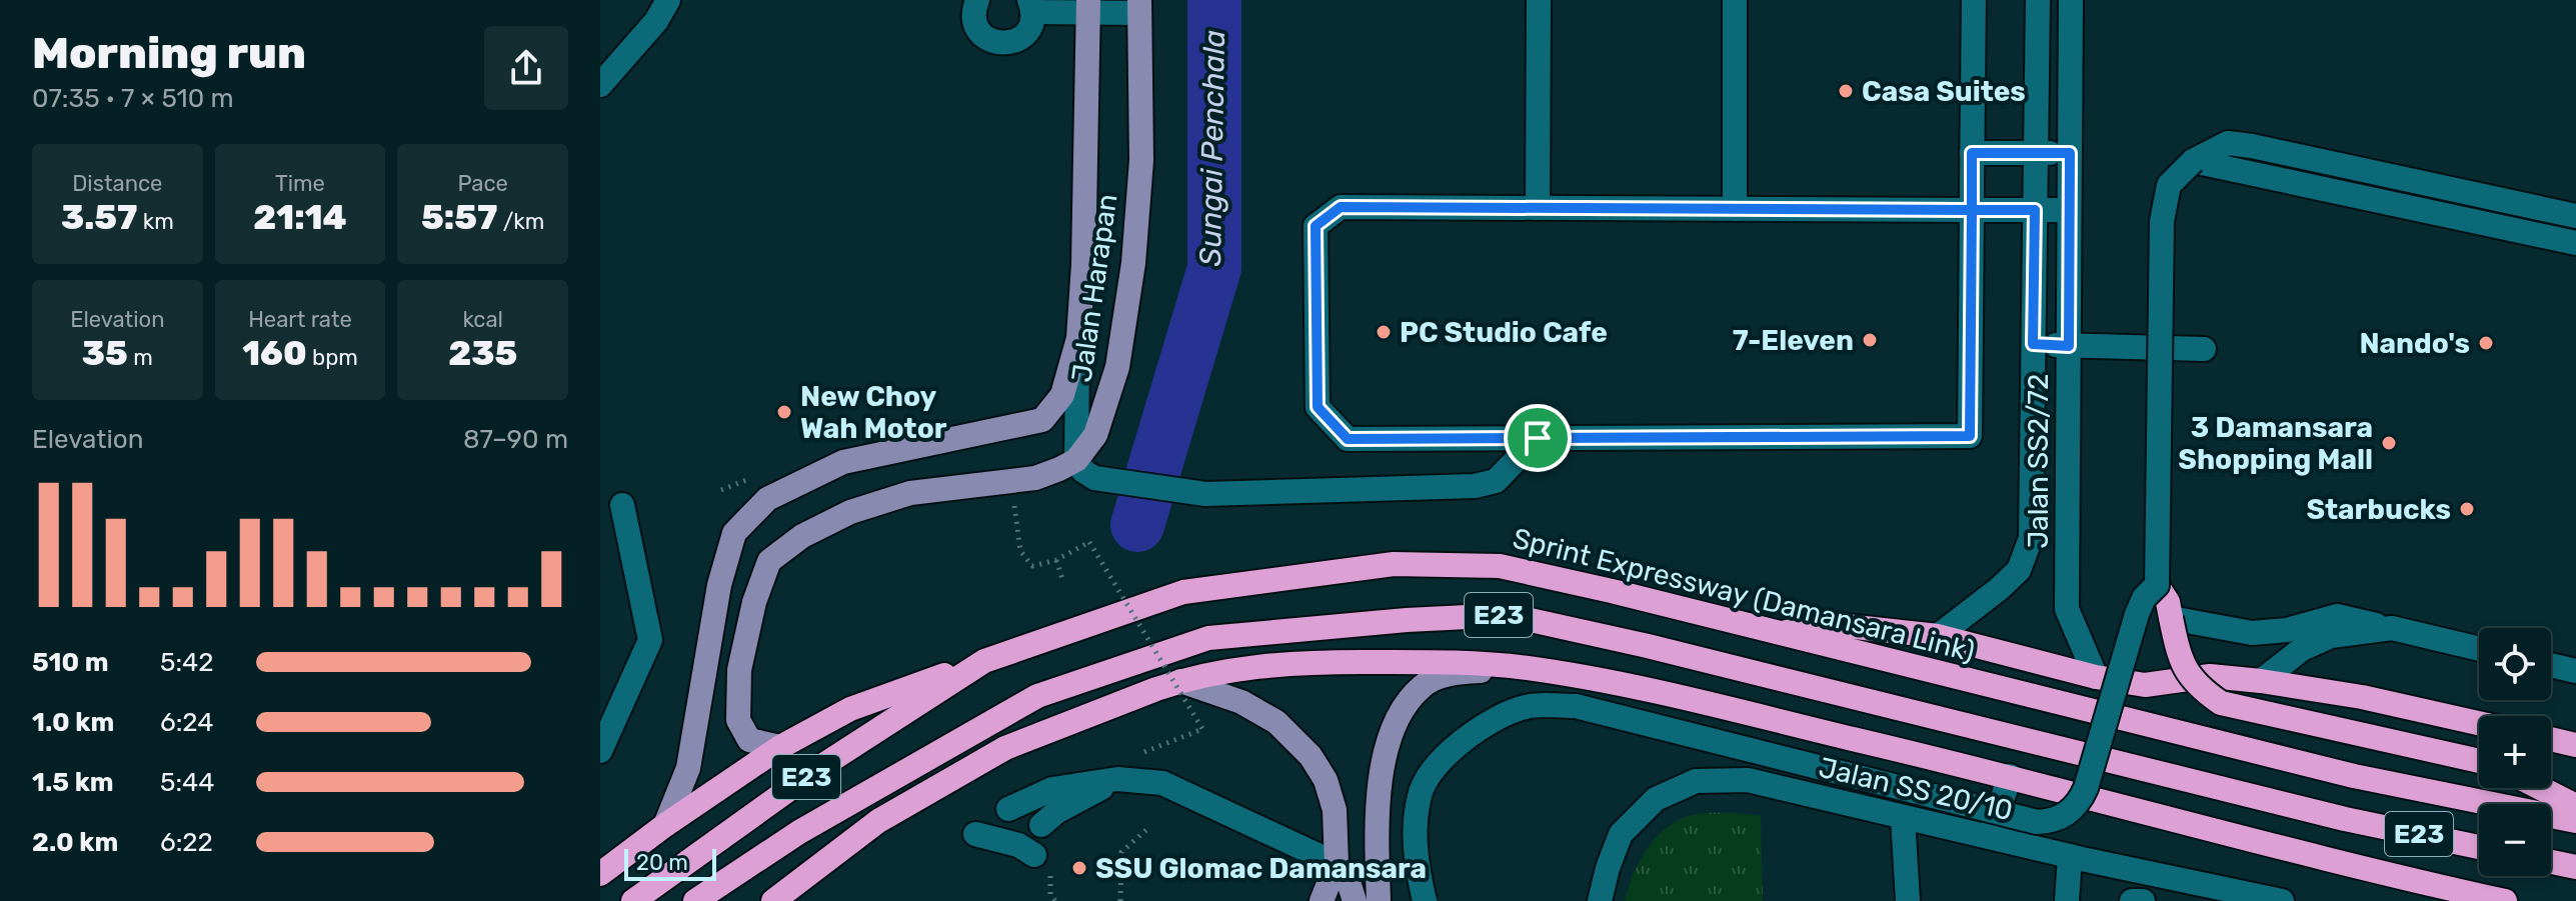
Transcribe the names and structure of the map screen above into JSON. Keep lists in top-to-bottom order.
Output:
{
  "streets": {
    "highway": ["Sprint Expressway (Damansara Link)", "E23"],
    "main road": ["Jalan Harapan"],
    "street": ["Jalan SS2/72", "Jalan SS 20/10"]
  },
  "water": ["Sungai Penchala"],
  "places": [
    "Casa Suites",
    "PC Studio Cafe",
    "7-Eleven",
    "Nando's",
    "New Choy Wah Motor",
    "3 Damansara Shopping Mall",
    "Starbucks",
    "SSU Glomac Damansara"
  ],
  "scale_bar": "20 m",
  "page": {
    "heading": ["Morning run", "07:35 · 7 × 510 m"],
    "stats": [
      ["Distance", "3.57 km"],
      ["Time", "21:14"],
      ["Pace", "5:57 /km"],
      ["Elevation", "35 m"],
      ["Heart rate", "160 bpm"],
      ["kcal", "235"]
    ],
    "chart": ["Elevation", "87–90 m"],
    "map_buttons": ["+", "−"],
    "list": [
      {
        "name": "510 m",
        "note": "5:42"
      },
      {
        "name": "1.0 km",
        "note": "6:24"
      },
      {
        "name": "1.5 km",
        "note": "5:44"
      },
      {
        "name": "2.0 km",
        "note": "6:22"
      }
    ],
    "scale": "20 m"
  }
}
